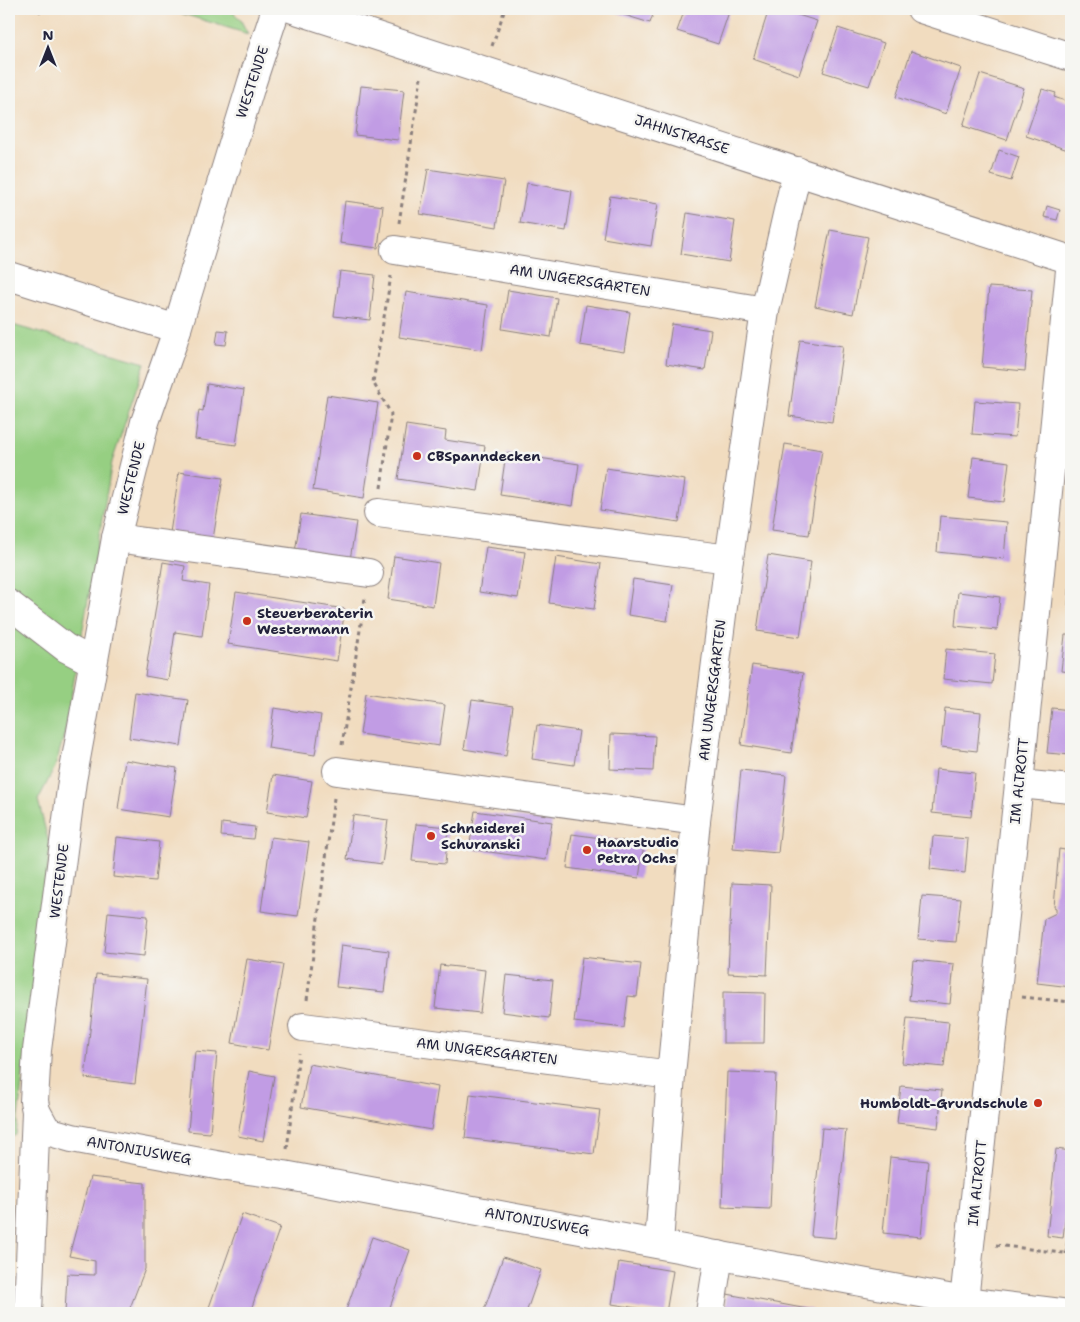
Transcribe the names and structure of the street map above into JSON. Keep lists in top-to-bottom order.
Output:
{
  "streets": {
    "street": [
      "WESTENDE",
      "JAHNSTRASSE",
      "AM UNGERSGARTEN",
      "IM ALTROTT",
      "ANTONIUSWEG"
    ]
  },
  "crossings": [
    ["WESTENDE", "ANTONIUSWEG"],
    ["JAHNSTRASSE", "AM UNGERSGARTEN"],
    ["JAHNSTRASSE", "IM ALTROTT"],
    ["AM UNGERSGARTEN", "ANTONIUSWEG"],
    ["IM ALTROTT", "ANTONIUSWEG"]
  ],
  "places": [
    "CBSpanndecken",
    "Steuerberaterin Westermann",
    "Schneiderei Schuranski",
    "Haarstudio Petra Ochs",
    "Humboldt-Grundschule"
  ],
  "north": "top"
}
